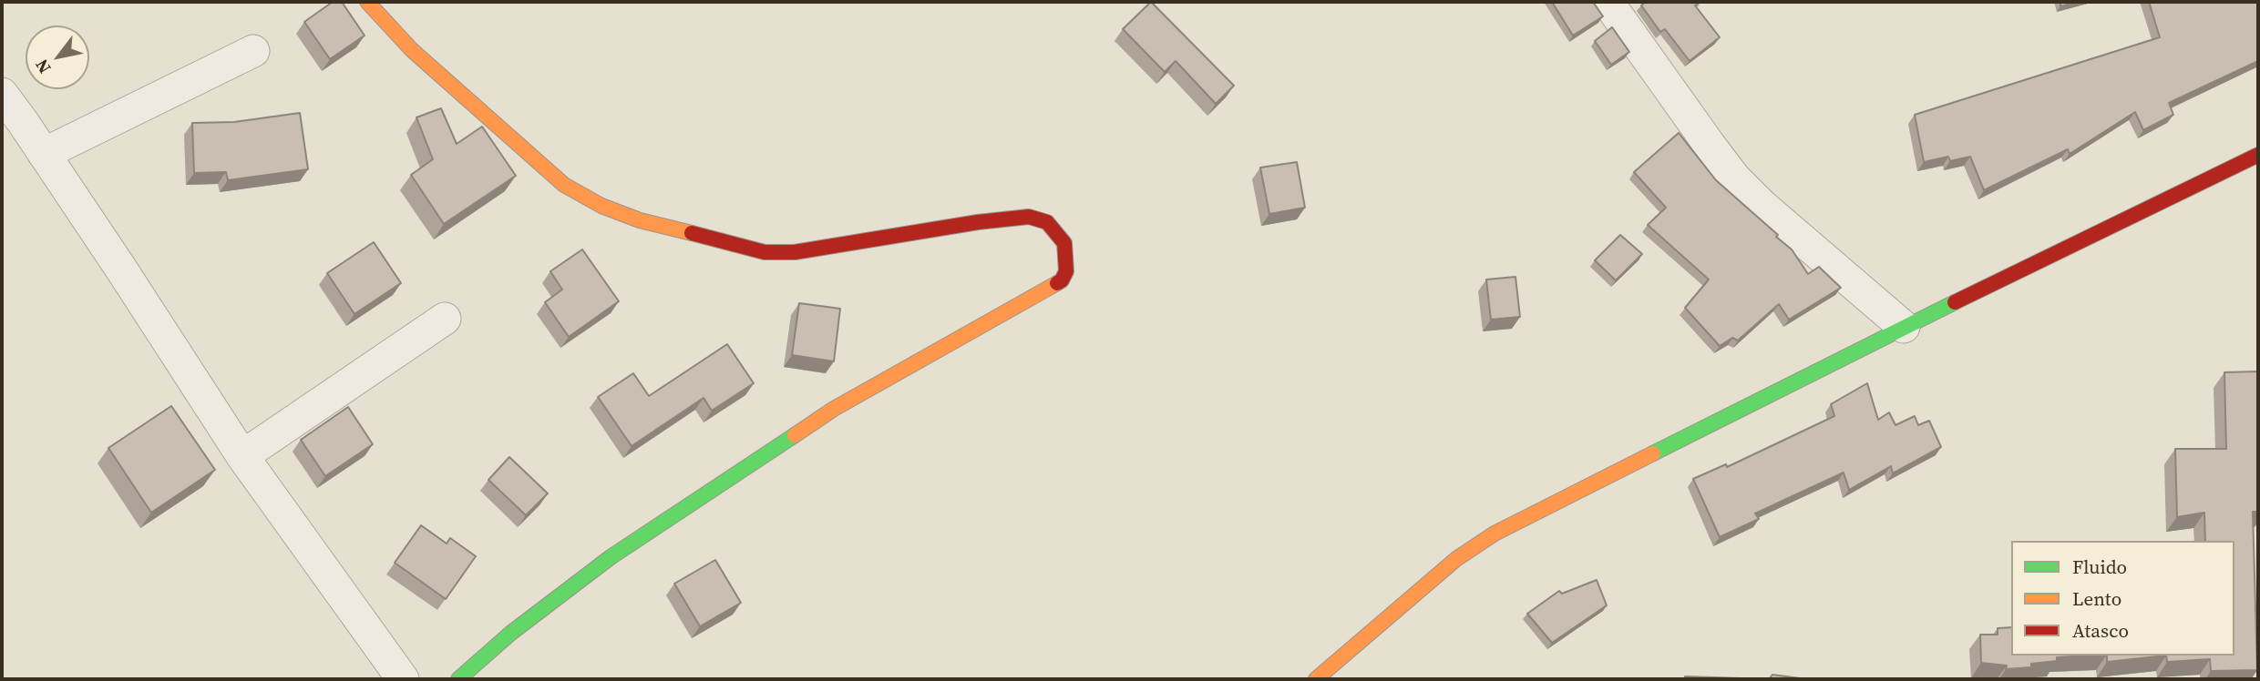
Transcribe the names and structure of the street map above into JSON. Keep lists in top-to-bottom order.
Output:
{
  "legend": ["Fluido", "Lento", "Atasco"],
  "north": "bottom left"
}
